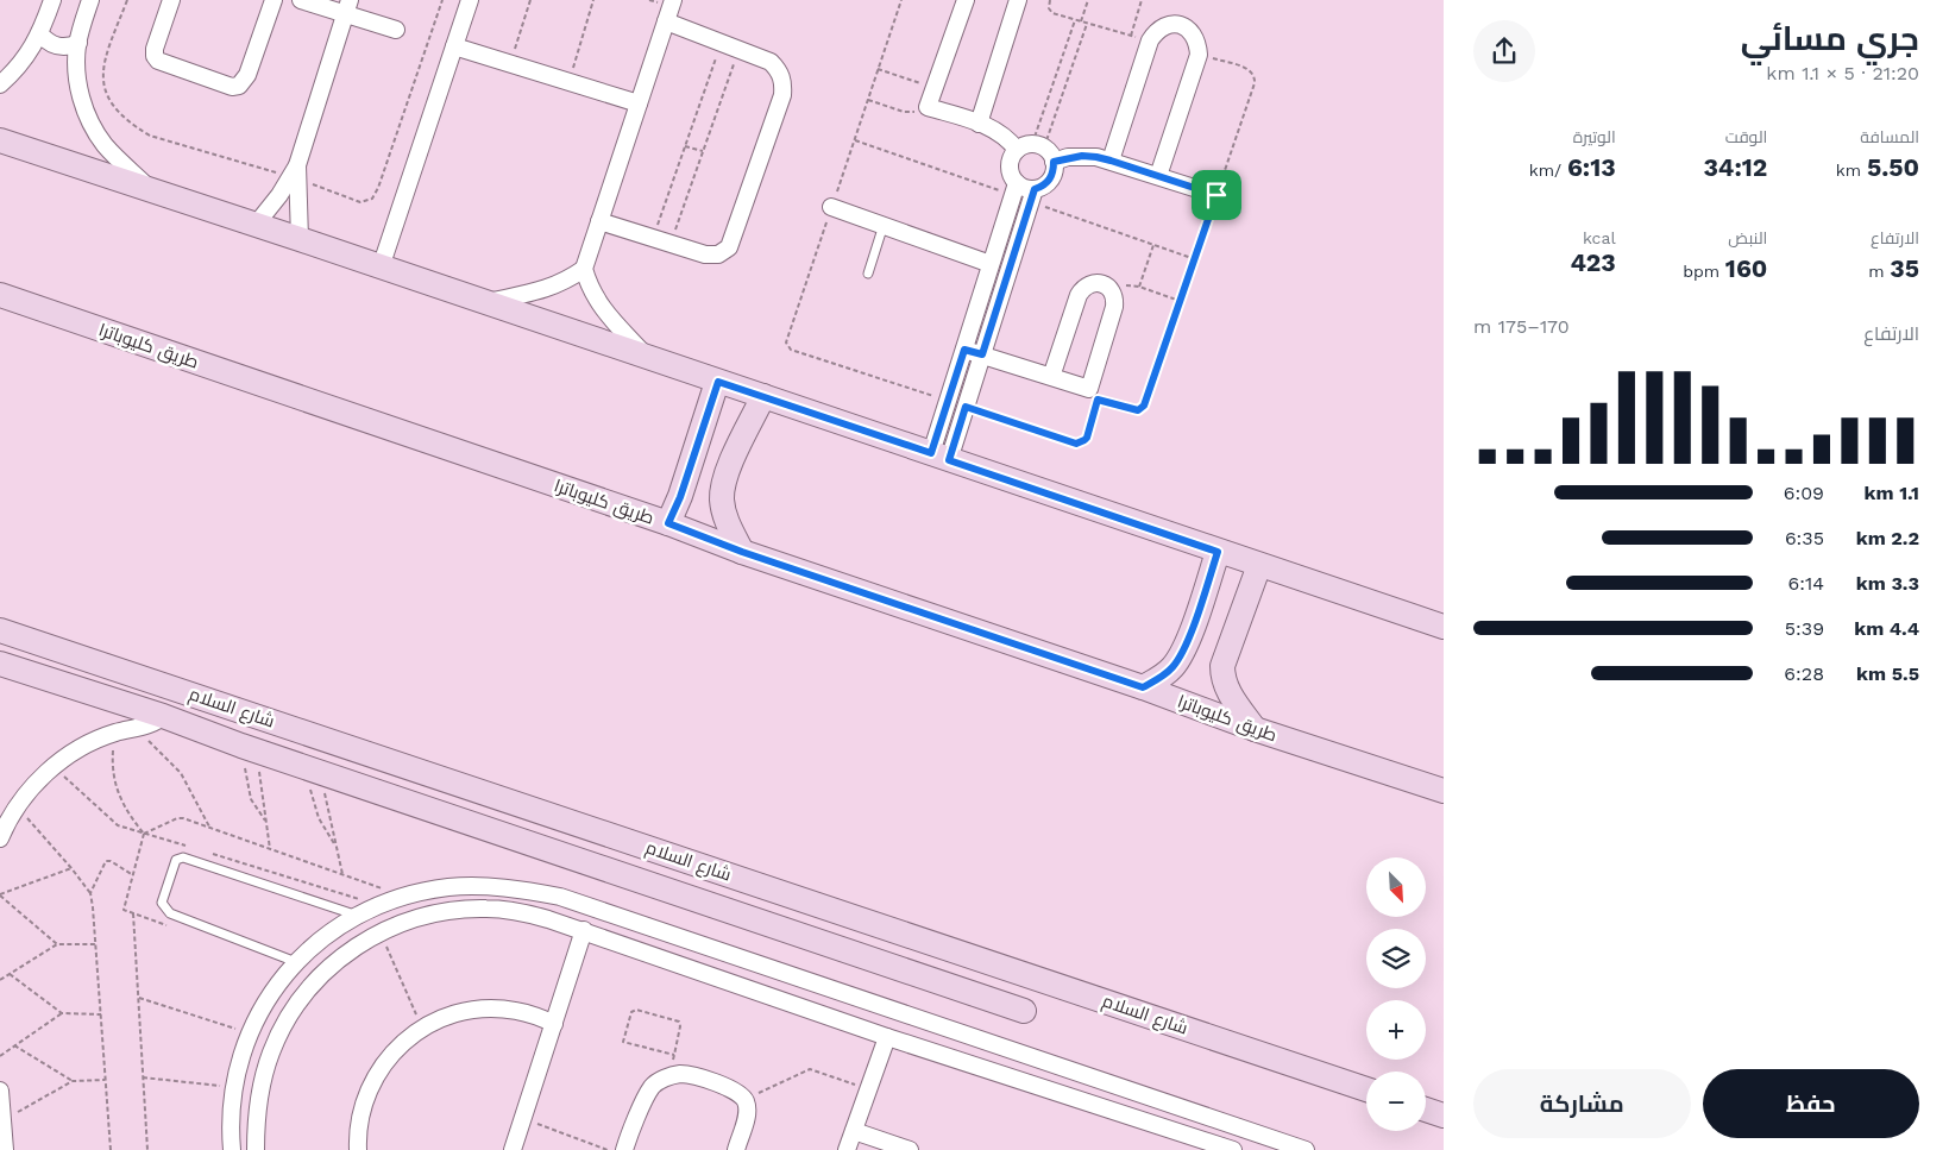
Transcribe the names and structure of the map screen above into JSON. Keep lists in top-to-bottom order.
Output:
{
  "streets": {
    "main road": ["طريق كليوباترا", "شارع السلام"]
  },
  "north": "bottom right",
  "page": {
    "heading": ["جري مسائي", "21:20 · 5 × 1.1 km"],
    "stats": [
      ["المسافة", "5.50 km"],
      ["الوقت", "34:12"],
      ["الوتيرة", "6:13 /km"],
      ["الارتفاع", "35 m"],
      ["النبض", "160 bpm"],
      ["kcal", "423"]
    ],
    "chart": ["الارتفاع", "170–175 m"],
    "list": [
      {
        "name": "1.1 km",
        "note": "6:09"
      },
      {
        "name": "2.2 km",
        "note": "6:35"
      },
      {
        "name": "3.3 km",
        "note": "6:14"
      },
      {
        "name": "4.4 km",
        "note": "5:39"
      },
      {
        "name": "5.5 km",
        "note": "6:28"
      }
    ],
    "map_buttons": ["+", "−"],
    "buttons": ["حفظ", "مشاركة"]
  }
}
